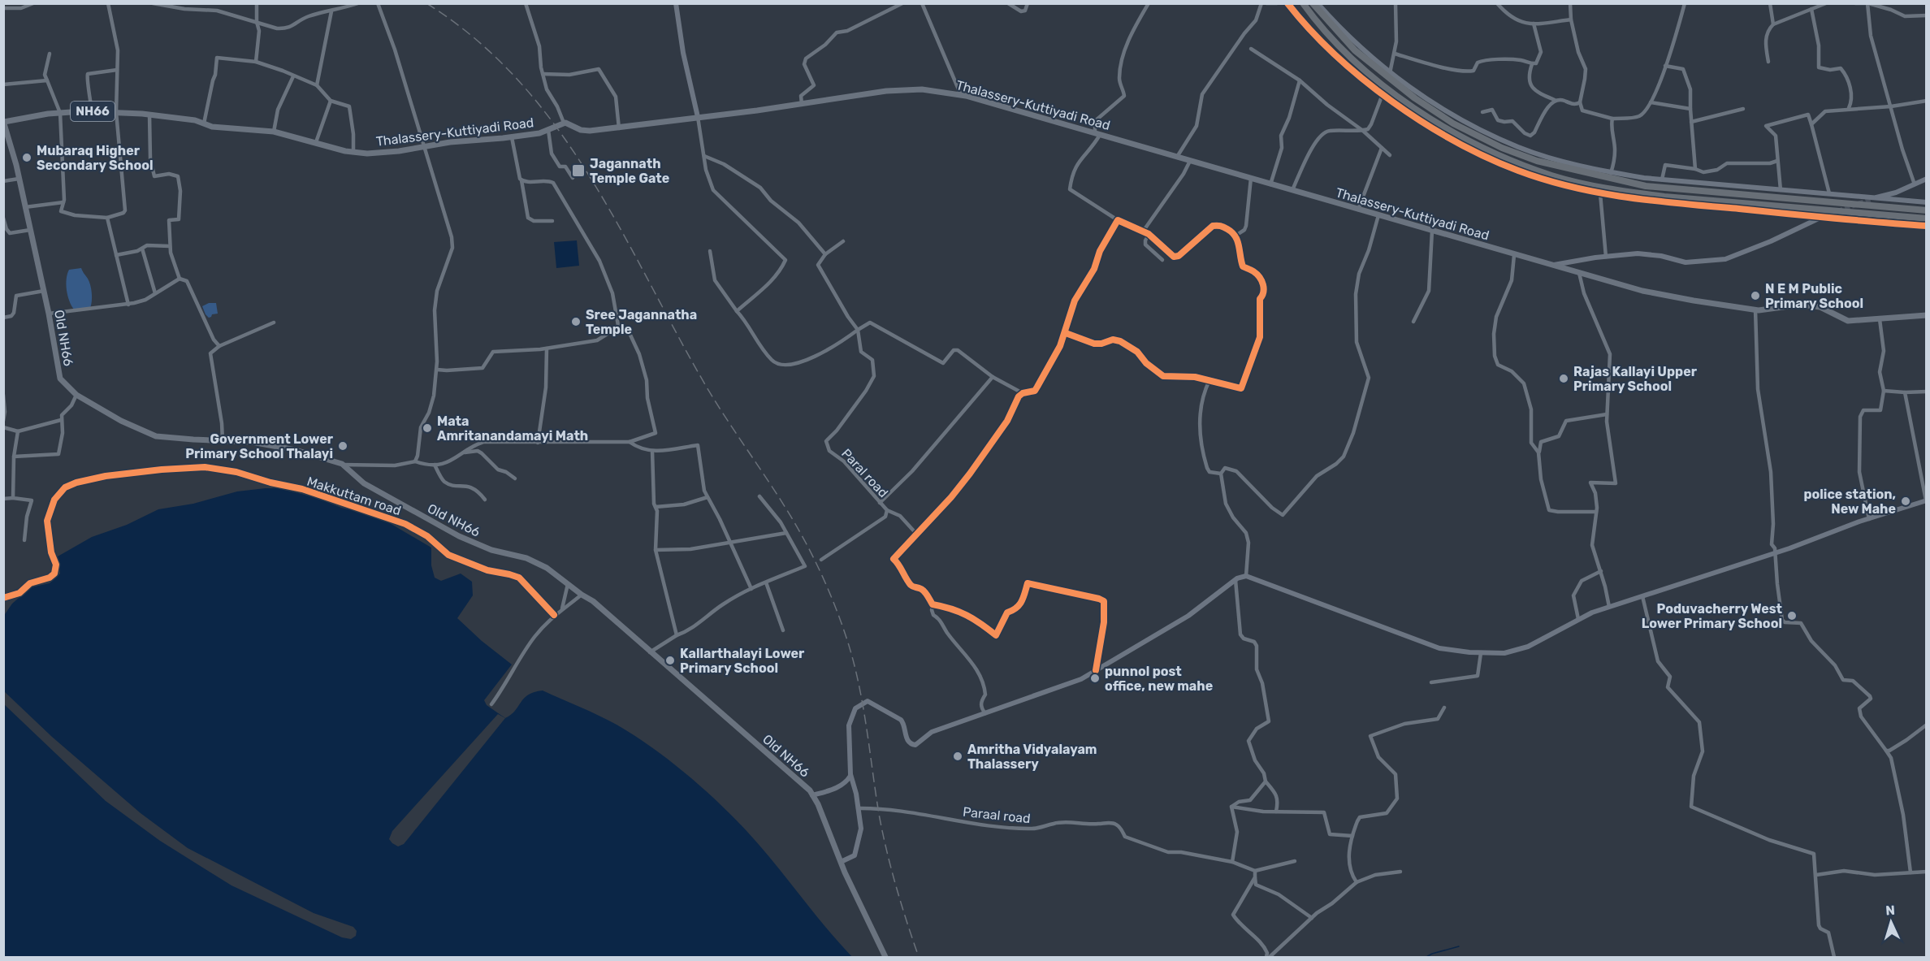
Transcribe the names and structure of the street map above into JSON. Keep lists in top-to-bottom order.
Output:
{
  "streets": {
    "main road": ["Thalassery-Kuttiyadi Road", "NH66", "Old NH66"],
    "street": ["Paral road", "Makkuttam road", "Paraal road"]
  },
  "crossings": [
    ["Thalassery-Kuttiyadi Road", "Old NH66"]
  ],
  "places": {
    "other": [
      "Mubaraq Higher Secondary School",
      "N E M Public Primary School",
      "Sree Jagannatha Temple",
      "Rajas Kallayi Upper Primary School",
      "Mata Amritanandamayi Math",
      "Government Lower Primary School Thalayi",
      "police station, New Mahe",
      "Poduvacherry West Lower Primary School",
      "Kallarthalayi Lower Primary School",
      "punnol post office, new mahe",
      "Amritha Vidyalayam Thalassery"
    ],
    "transit": ["Jagannath Temple Gate"]
  },
  "north": "top"
}
